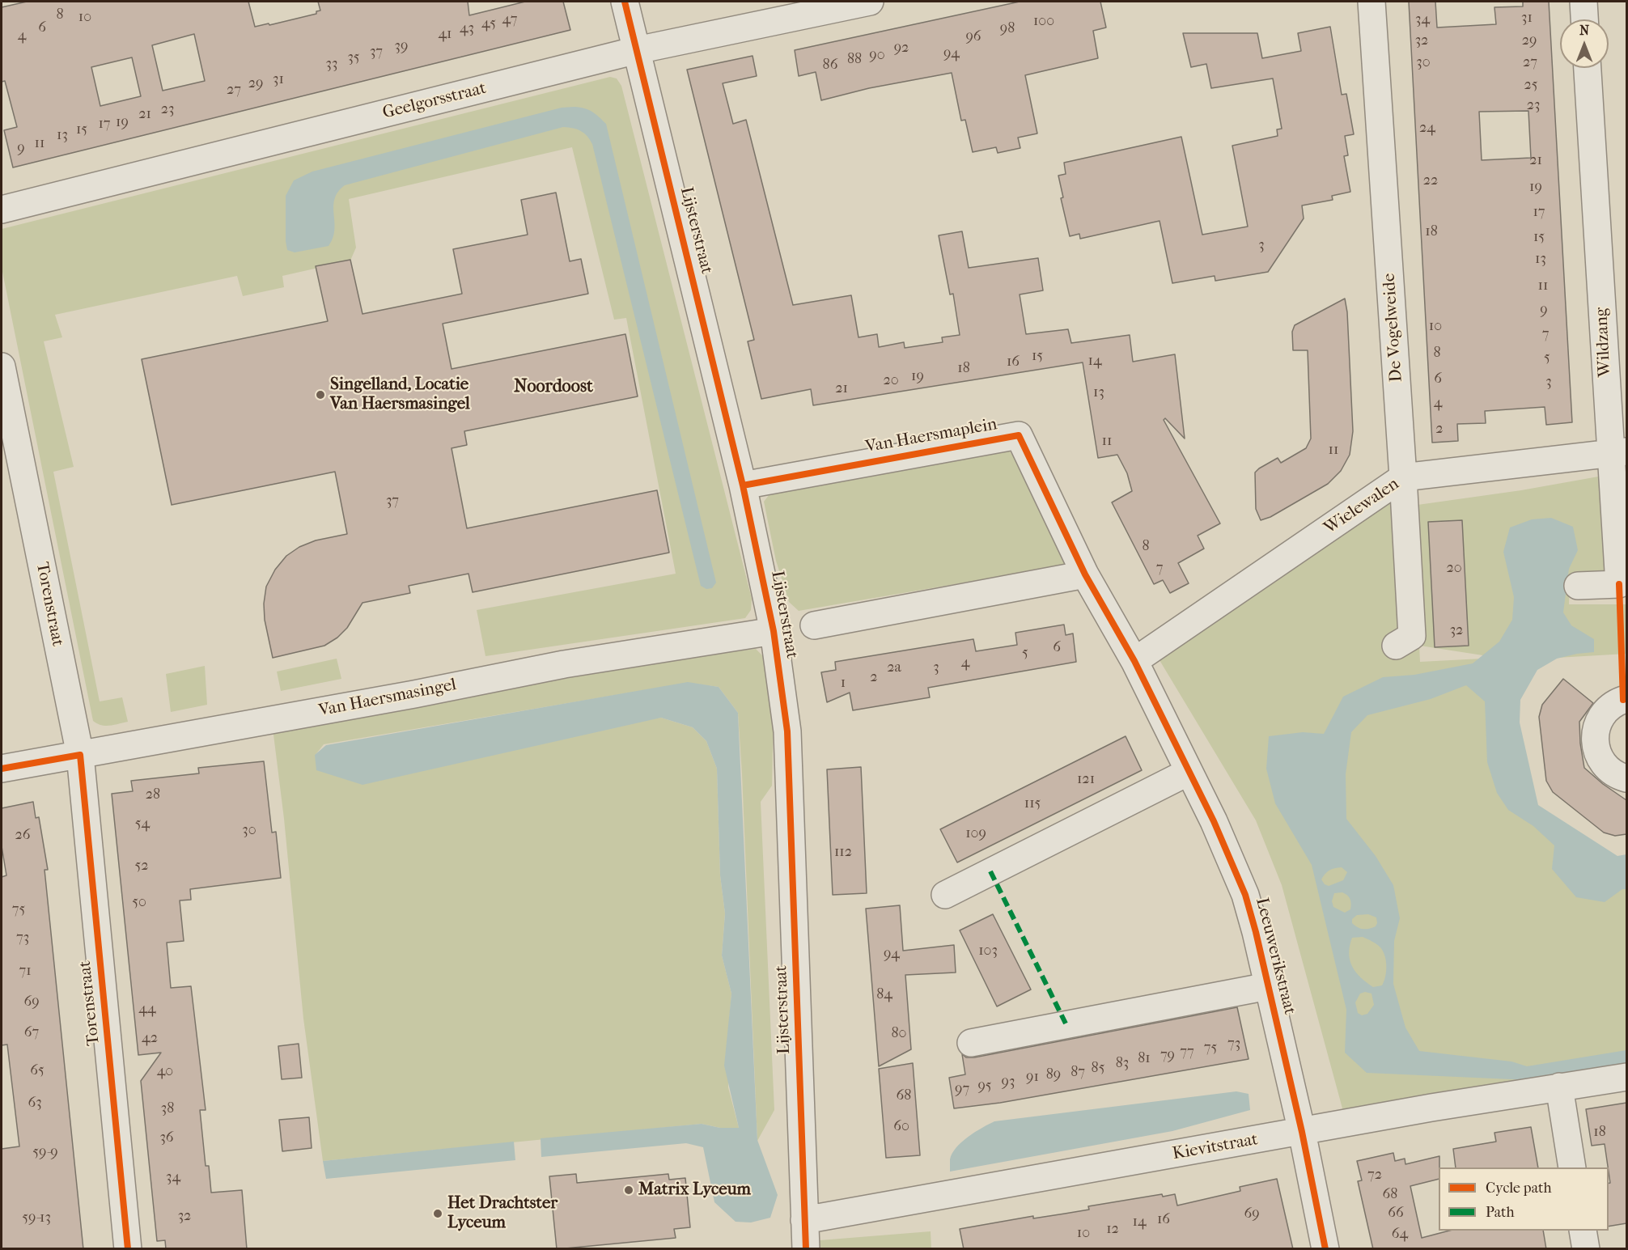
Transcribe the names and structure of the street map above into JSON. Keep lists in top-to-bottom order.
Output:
{
  "streets": {
    "street": [
      "Geelgorsstraat",
      "Lijsterstraat",
      "De Vogelweide",
      "Wildzang",
      "Van Haersmaplein",
      "Wielewalen",
      "Torenstraat",
      "Van Haersmasingel",
      "Leeuwerikstraat",
      "Kievitstraat"
    ]
  },
  "crossings": [
    ["Geelgorsstraat", "Lijsterstraat"],
    ["Lijsterstraat", "Van Haersmaplein"],
    ["Lijsterstraat", "Van Haersmasingel"],
    ["Lijsterstraat", "Kievitstraat"],
    ["De Vogelweide", "Wielewalen"],
    ["Wildzang", "Wielewalen"],
    ["Van Haersmaplein", "Wielewalen"],
    ["Van Haersmaplein", "Leeuwerikstraat"],
    ["Wielewalen", "Leeuwerikstraat"],
    ["Torenstraat", "Van Haersmasingel"],
    ["Leeuwerikstraat", "Kievitstraat"]
  ],
  "districts": ["Noordoost"],
  "places": ["Singelland, Locatie Van Haersmasingel", "Matrix Lyceum", "Het Drachtster Lyceum"],
  "house_numbers": [
    "8",
    "10",
    "31",
    "47",
    "34",
    "100",
    "45",
    "6",
    "43",
    "98",
    "41",
    "4",
    "96",
    "32",
    "29",
    "39",
    "92",
    "37",
    "94",
    "90",
    "35",
    "88",
    "30",
    "27",
    "33",
    "86",
    "31",
    "29",
    "25",
    "27",
    "23",
    "23",
    "21",
    "19",
    "17",
    "24",
    "15",
    "13",
    "11",
    "9",
    "21",
    "22",
    "19",
    "17",
    "18",
    "15",
    "3",
    "13",
    "11",
    "9",
    "10",
    "7",
    "8",
    "15",
    "5",
    "14",
    "16",
    "18",
    "19",
    "6",
    "20",
    "3",
    "21",
    "13",
    "4",
    "2",
    "11",
    "11",
    "37",
    "8",
    "7",
    "20",
    "32",
    "6",
    "5",
    "4",
    "2a",
    "3",
    "2",
    "1",
    "121",
    "28",
    "115",
    "54",
    "30",
    "109",
    "26",
    "112",
    "52",
    "50",
    "75",
    "73",
    "103",
    "94",
    "71",
    "84",
    "69",
    "44",
    "67",
    "80",
    "42",
    "73",
    "75",
    "77",
    "79",
    "81",
    "83",
    "85",
    "65",
    "40",
    "87",
    "89",
    "91",
    "93",
    "95",
    "97",
    "68",
    "63",
    "38",
    "60",
    "18",
    "36",
    "59-9",
    "72",
    "34",
    "68",
    "66",
    "69",
    "32",
    "59-13",
    "16",
    "14",
    "12",
    "10",
    "64"
  ],
  "legend": ["Cycle path", "Path"],
  "north": "top"
}
